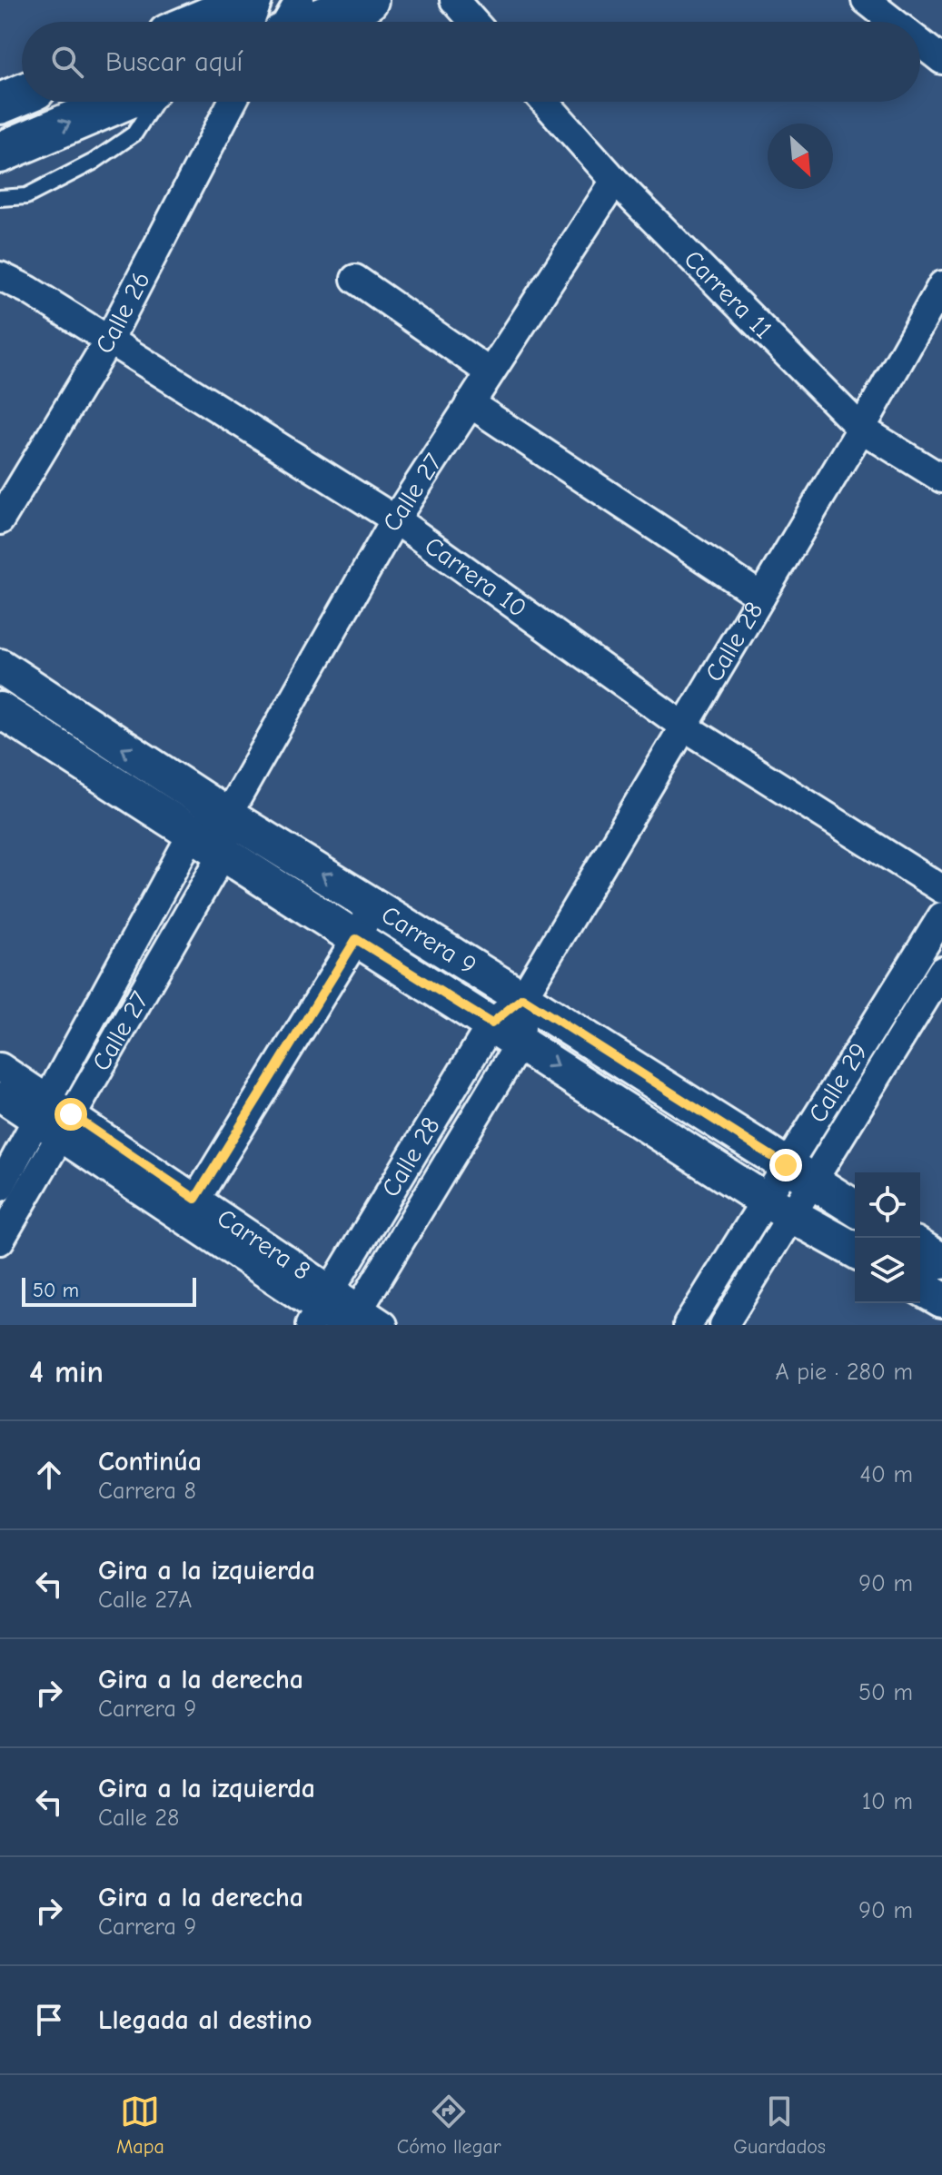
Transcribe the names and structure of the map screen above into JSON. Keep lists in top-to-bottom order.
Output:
{
  "streets": {
    "street": [
      "Carrera 11",
      "Calle 26",
      "Calle 27",
      "Carrera 10",
      "Calle 28",
      "Carrera 9",
      "Calle 29",
      "Carrera 8"
    ]
  },
  "crossings": [
    ["Carrera 11", "Calle 27"],
    ["Carrera 11", "Calle 28"],
    ["Calle 26", "Carrera 10"],
    ["Calle 27", "Carrera 10"],
    ["Calle 27", "Carrera 9"],
    ["Calle 27", "Carrera 8"],
    ["Carrera 10", "Calle 28"],
    ["Calle 28", "Carrera 9"],
    ["Calle 28", "Carrera 8"],
    ["Carrera 9", "Calle 29"]
  ],
  "scale_bar": "50 m",
  "north": "bottom right",
  "page": {
    "search": "Buscar aquí",
    "scale": "50 m",
    "heading": ["4 min", "A pie · 280 m"],
    "list": [
      ["Continúa", "Carrera 8", "40 m"],
      ["Gira a la izquierda", "Calle 27A", "90 m"],
      ["Gira a la derecha", "Carrera 9", "50 m"],
      ["Gira a la izquierda", "Calle 28", "10 m"],
      ["Gira a la derecha", "Carrera 9", "90 m"],
      "Llegada al destino"
    ],
    "nav": ["Mapa", "Cómo llegar", "Guardados"]
  }
}
